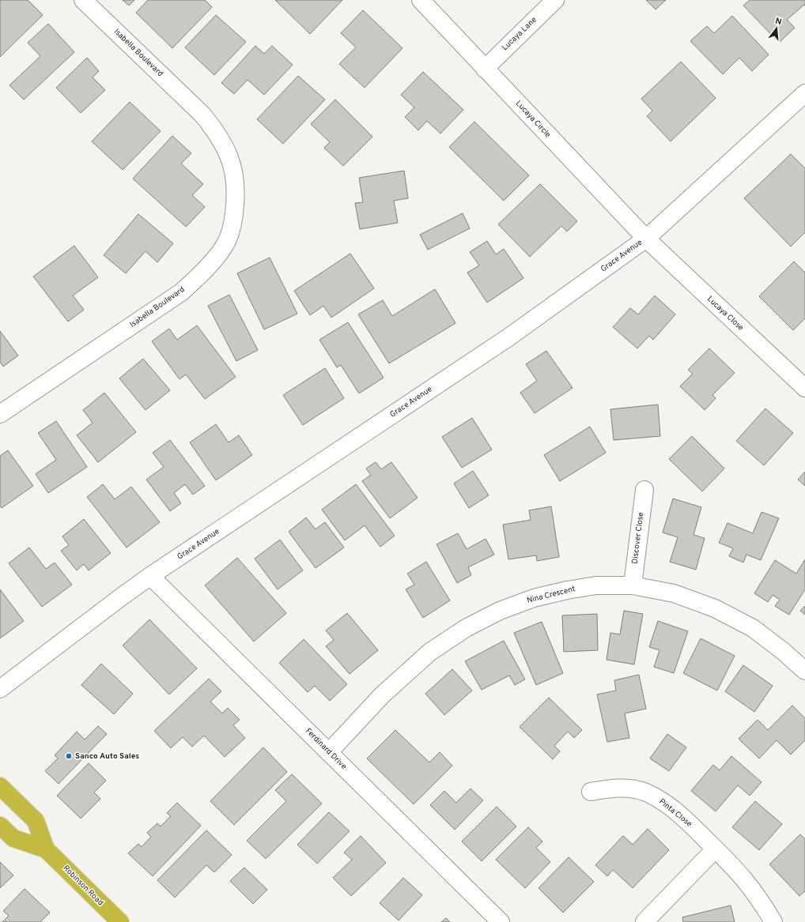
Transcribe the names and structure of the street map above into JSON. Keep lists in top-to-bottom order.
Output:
{
  "streets": {
    "highway": ["Robinson Road"],
    "street": [
      "Lucaya Lane",
      "Isabella Boulevard",
      "Lucaya Circle",
      "Grace Avenue",
      "Lucaya Close",
      "Discover Close",
      "Nina Crescent",
      "Ferdinard Drive",
      "Pinta Close"
    ]
  },
  "crossings": [
    ["Lucaya Lane", "Lucaya Circle"],
    ["Lucaya Circle", "Grace Avenue"],
    ["Lucaya Circle", "Lucaya Close"],
    ["Grace Avenue", "Lucaya Close"],
    ["Grace Avenue", "Ferdinard Drive"],
    ["Discover Close", "Nina Crescent"],
    ["Nina Crescent", "Ferdinard Drive"]
  ],
  "places": ["Sanco Auto Sales"],
  "north": "top"
}
